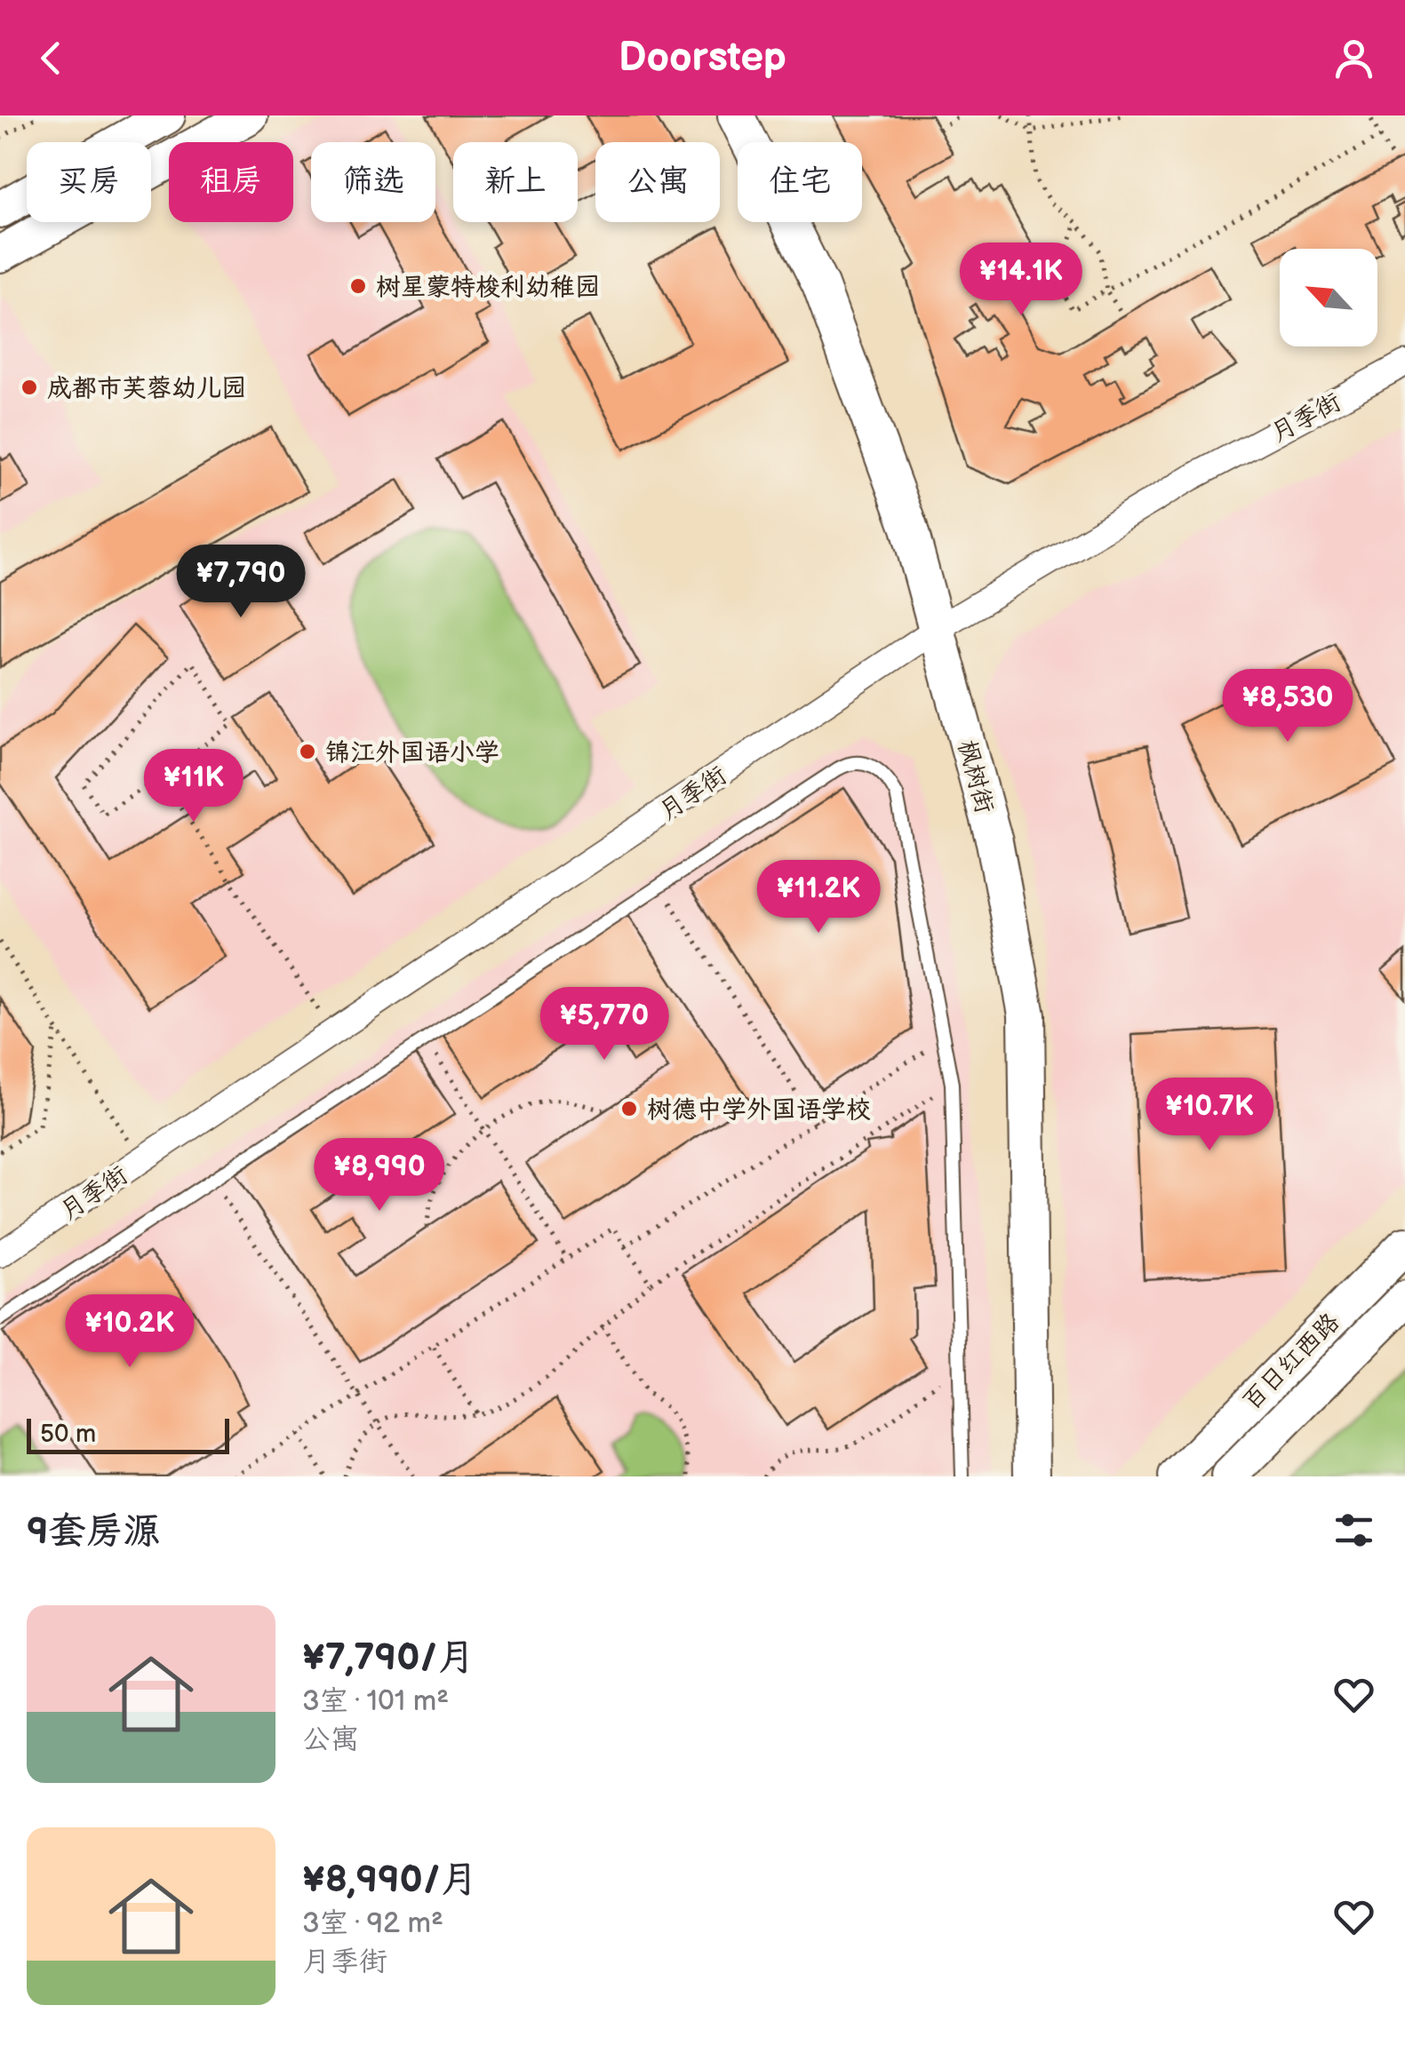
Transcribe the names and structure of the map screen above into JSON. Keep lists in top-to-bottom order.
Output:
{
  "streets": {
    "street": ["月季街", "枫树街", "百日红西路"]
  },
  "crossings": [
    ["月季街", "枫树街"]
  ],
  "places": [
    "树星蒙特梭利幼稚园",
    "成都市芙蓉幼儿园",
    "锦江外国语小学",
    "树德中学外国语学校"
  ],
  "scale_bar": "50 m",
  "north": "top left",
  "page": {
    "header": "Doorstep",
    "chip": [
      "买房",
      "租房",
      "筛选",
      "新上",
      "公寓",
      "住宅"
    ],
    "price": [
      "¥14.1K",
      "¥7,790",
      "¥8,530",
      "¥11K",
      "¥11.2K",
      "¥5,770",
      "¥10.7K",
      "¥8,990",
      "¥10.2K"
    ],
    "scale": "50 m",
    "heading": "9套房源",
    "list": [
      {
        "name": "¥7,790/月",
        "note": "3室 · 101 m² · 公寓"
      },
      {
        "name": "¥8,990/月",
        "note": "3室 · 92 m² · 月季街"
      }
    ]
  }
}
